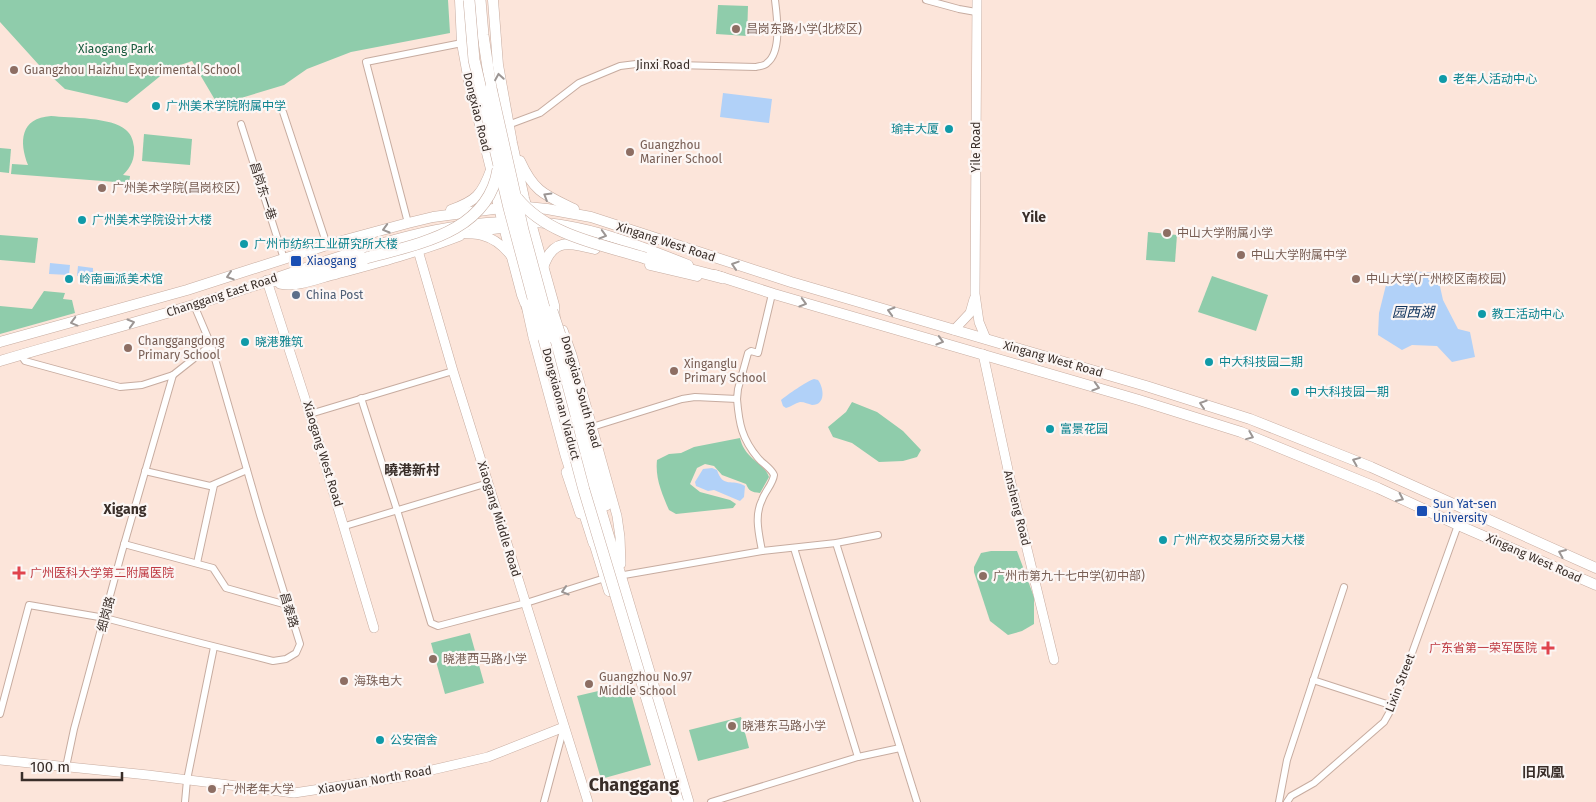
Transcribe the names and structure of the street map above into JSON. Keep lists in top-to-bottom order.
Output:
{
  "streets": {
    "highway": ["Dongxiaonan Viaduct"],
    "main road": [
      "Dongxiao Road",
      "Xingang West Road",
      "Changgang East Road",
      "Dongxiao South Road"
    ],
    "street": [
      "Jinxi Road",
      "Yile Road",
      "昌岗东一巷",
      "Xiaogang West Road",
      "Ansheng Road",
      "Xiaogang Middle Road",
      "昌泰路",
      "细岗路",
      "Lixin Street",
      "Xiaoyuan North Road"
    ]
  },
  "crossings": [
    ["Dongxiao Road", "Xingang West Road"],
    ["Dongxiao Road", "Changgang East Road"],
    ["Dongxiao Road", "Dongxiao South Road"],
    ["Dongxiao Road", "Dongxiaonan Viaduct"],
    ["昌岗东一巷", "Changgang East Road"],
    ["Xingang West Road", "Changgang East Road"],
    ["Xingang West Road", "Dongxiao South Road"],
    ["Xingang West Road", "Dongxiaonan Viaduct"],
    ["Xingang West Road", "Ansheng Road"],
    ["Xingang West Road", "Lixin Street"],
    ["Changgang East Road", "Dongxiao South Road"],
    ["Changgang East Road", "Dongxiaonan Viaduct"],
    ["Changgang East Road", "Xiaogang West Road"],
    ["Changgang East Road", "Xiaogang Middle Road"],
    ["Changgang East Road", "昌泰路"],
    ["Dongxiao South Road", "Dongxiaonan Viaduct"],
    ["Xiaogang Middle Road", "Xiaoyuan North Road"],
    ["昌泰路", "细岗路"],
    ["细岗路", "Xiaoyuan North Road"]
  ],
  "districts": [
    "Yile",
    "曉港新村",
    "Xigang",
    "旧凤凰",
    "Changgang"
  ],
  "water": ["园西湖"],
  "parks": ["Xiaogang Park"],
  "places": {
    "other": [
      "昌岗东路小学(北校区)",
      "Guangzhou Haizhu Experimental School",
      "老年人活动中心",
      "广州美术学院附属中学",
      "瑜丰大厦",
      "Guangzhou Mariner School",
      "广州美术学院(昌岗校区)",
      "广州美术学院设计大楼",
      "中山大学附属小学",
      "广州市纺织工业研究所大楼",
      "中山大学附属中学",
      "岭南画派美术馆",
      "中山大学(广州校区南校园)",
      "China Post",
      "教工活动中心",
      "晓港雅筑",
      "Changgangdong Primary School",
      "中大科技园二期",
      "Xinganglu Primary School",
      "中大科技园一期",
      "富景花园",
      "广州产权交易所交易大楼",
      "广州市第九十七中学(初中部)",
      "晓港西马路小学",
      "海珠电大",
      "Guangzhou No.97 Middle School",
      "晓港东马路小学",
      "公安宿舍",
      "广州老年大学"
    ],
    "transit": ["Xiaogang", "Sun Yat-sen University"],
    "health": ["广州医科大学第二附属医院", "广东省第一荣军医院"]
  },
  "scale_bar": "100 m"
}
